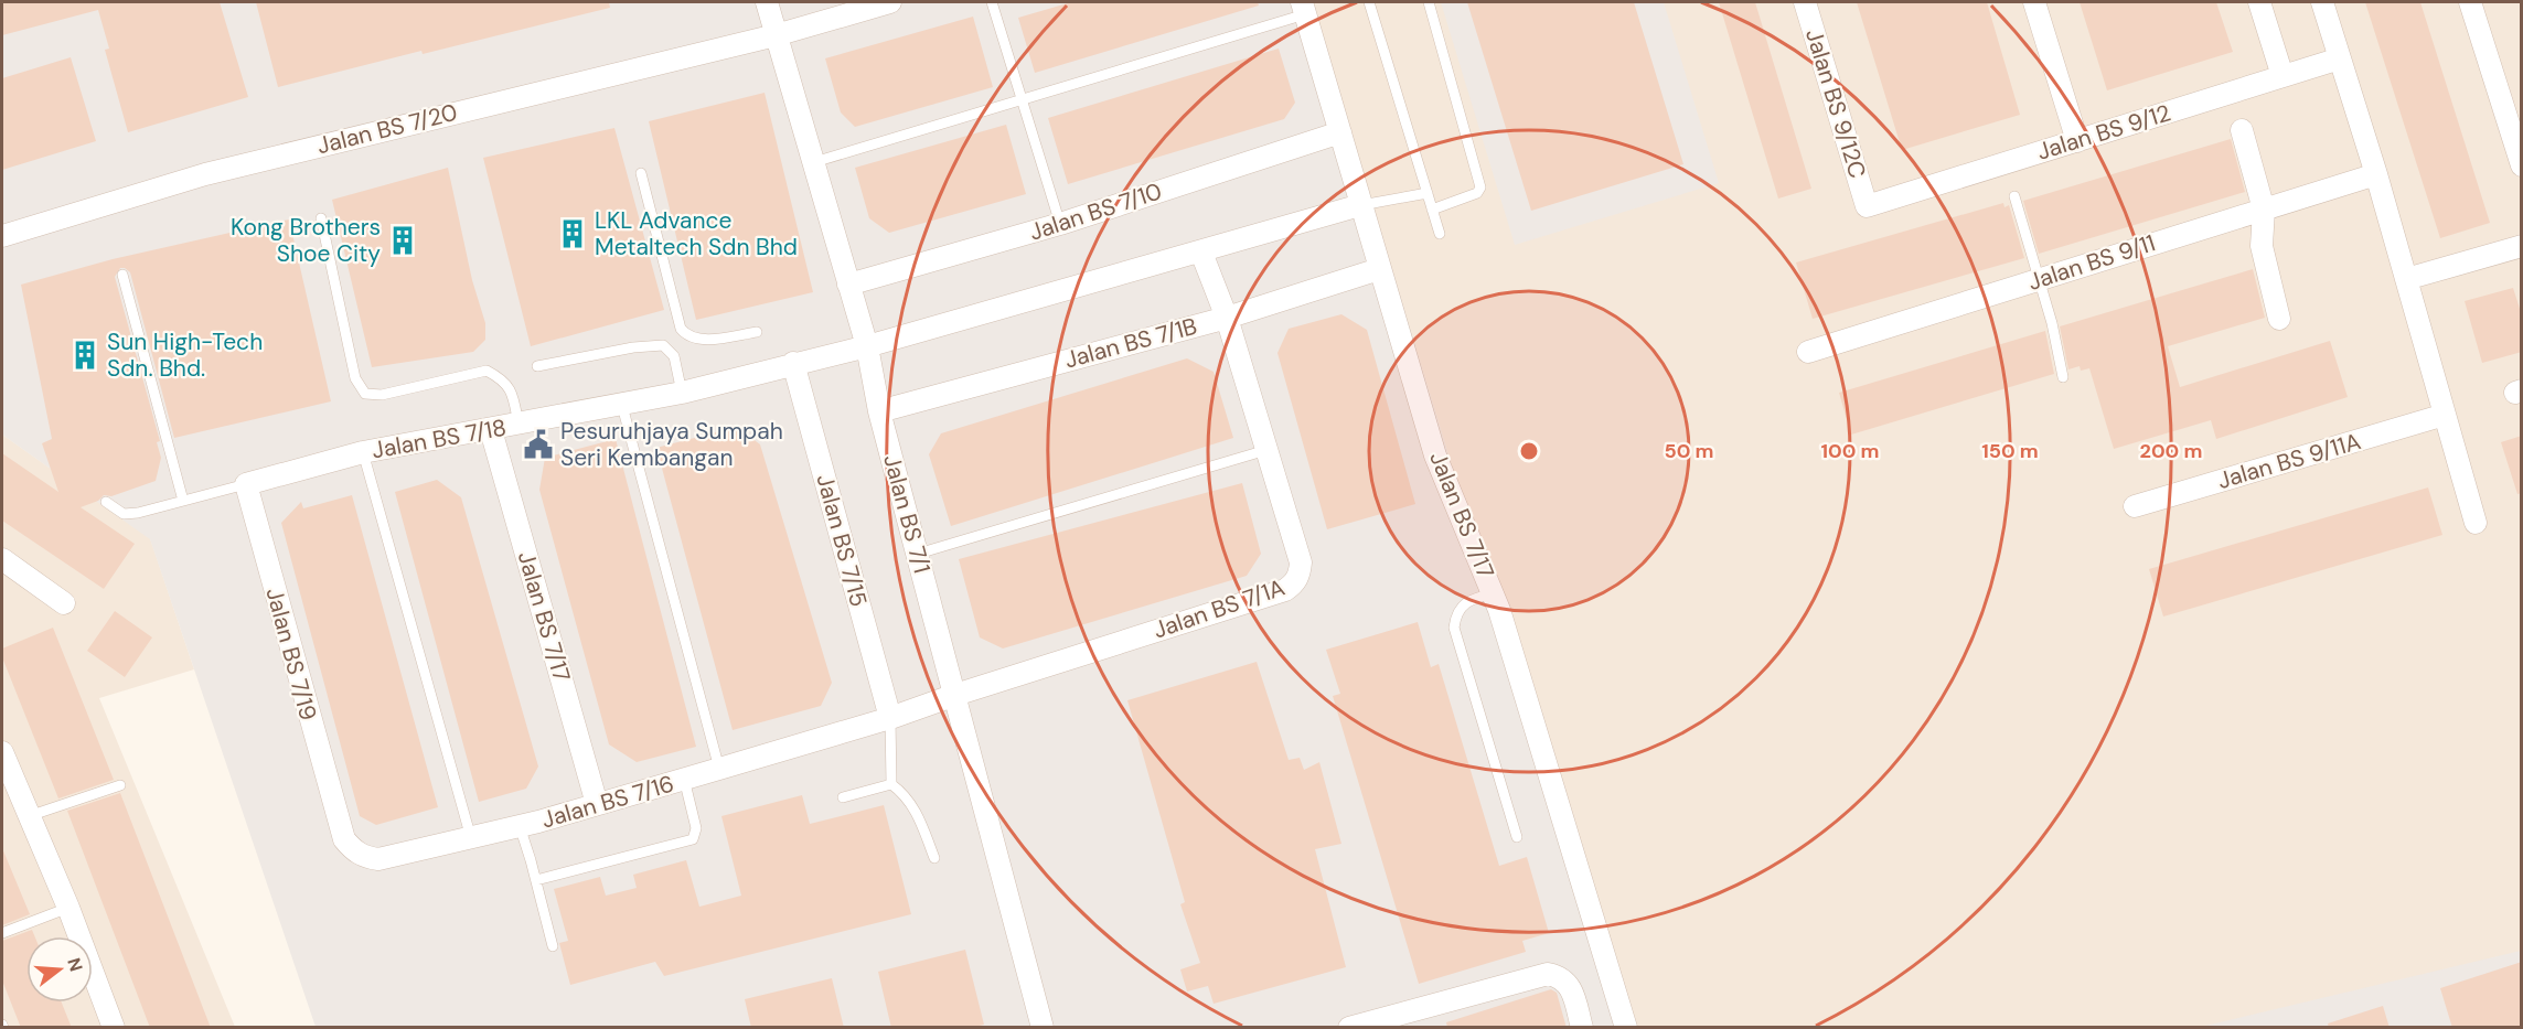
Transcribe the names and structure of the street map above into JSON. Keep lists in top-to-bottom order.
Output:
{
  "streets": {
    "street": [
      "Jalan BS 9/12C",
      "Jalan BS 7/20",
      "Jalan BS 9/12",
      "Jalan BS 7/10",
      "Jalan BS 9/11",
      "Jalan BS 7/1B",
      "Jalan BS 7/18",
      "Jalan BS 9/11A",
      "Jalan BS 7/1",
      "Jalan BS 7/17",
      "Jalan BS 7/15",
      "Jalan BS 7/1A",
      "Jalan BS 7/19",
      "Jalan BS 7/16"
    ]
  },
  "crossings": [
    ["Jalan BS 9/12C", "Jalan BS 9/12"],
    ["Jalan BS 7/20", "Jalan BS 7/1"],
    ["Jalan BS 7/10", "Jalan BS 7/1"],
    ["Jalan BS 7/10", "Jalan BS 7/17"],
    ["Jalan BS 7/1B", "Jalan BS 7/1"],
    ["Jalan BS 7/1B", "Jalan BS 7/17"],
    ["Jalan BS 7/1B", "Jalan BS 7/1A"],
    ["Jalan BS 7/18", "Jalan BS 7/1"],
    ["Jalan BS 7/18", "Jalan BS 7/17"],
    ["Jalan BS 7/18", "Jalan BS 7/15"],
    ["Jalan BS 7/18", "Jalan BS 7/19"],
    ["Jalan BS 7/1", "Jalan BS 7/1A"],
    ["Jalan BS 7/17", "Jalan BS 7/16"],
    ["Jalan BS 7/15", "Jalan BS 7/1A"],
    ["Jalan BS 7/15", "Jalan BS 7/16"],
    ["Jalan BS 7/1A", "Jalan BS 7/16"],
    ["Jalan BS 7/19", "Jalan BS 7/16"]
  ],
  "places": {
    "building": ["LKL Advance Metaltech Sdn Bhd", "Kong Brothers Shoe City", "Sun High-Tech Sdn. Bhd."],
    "public building": ["Pesuruhjaya Sumpah Seri Kembangan"]
  },
  "north": "right",
  "rings": [
    "50 m",
    "100 m",
    "150 m",
    "200 m"
  ]
}
